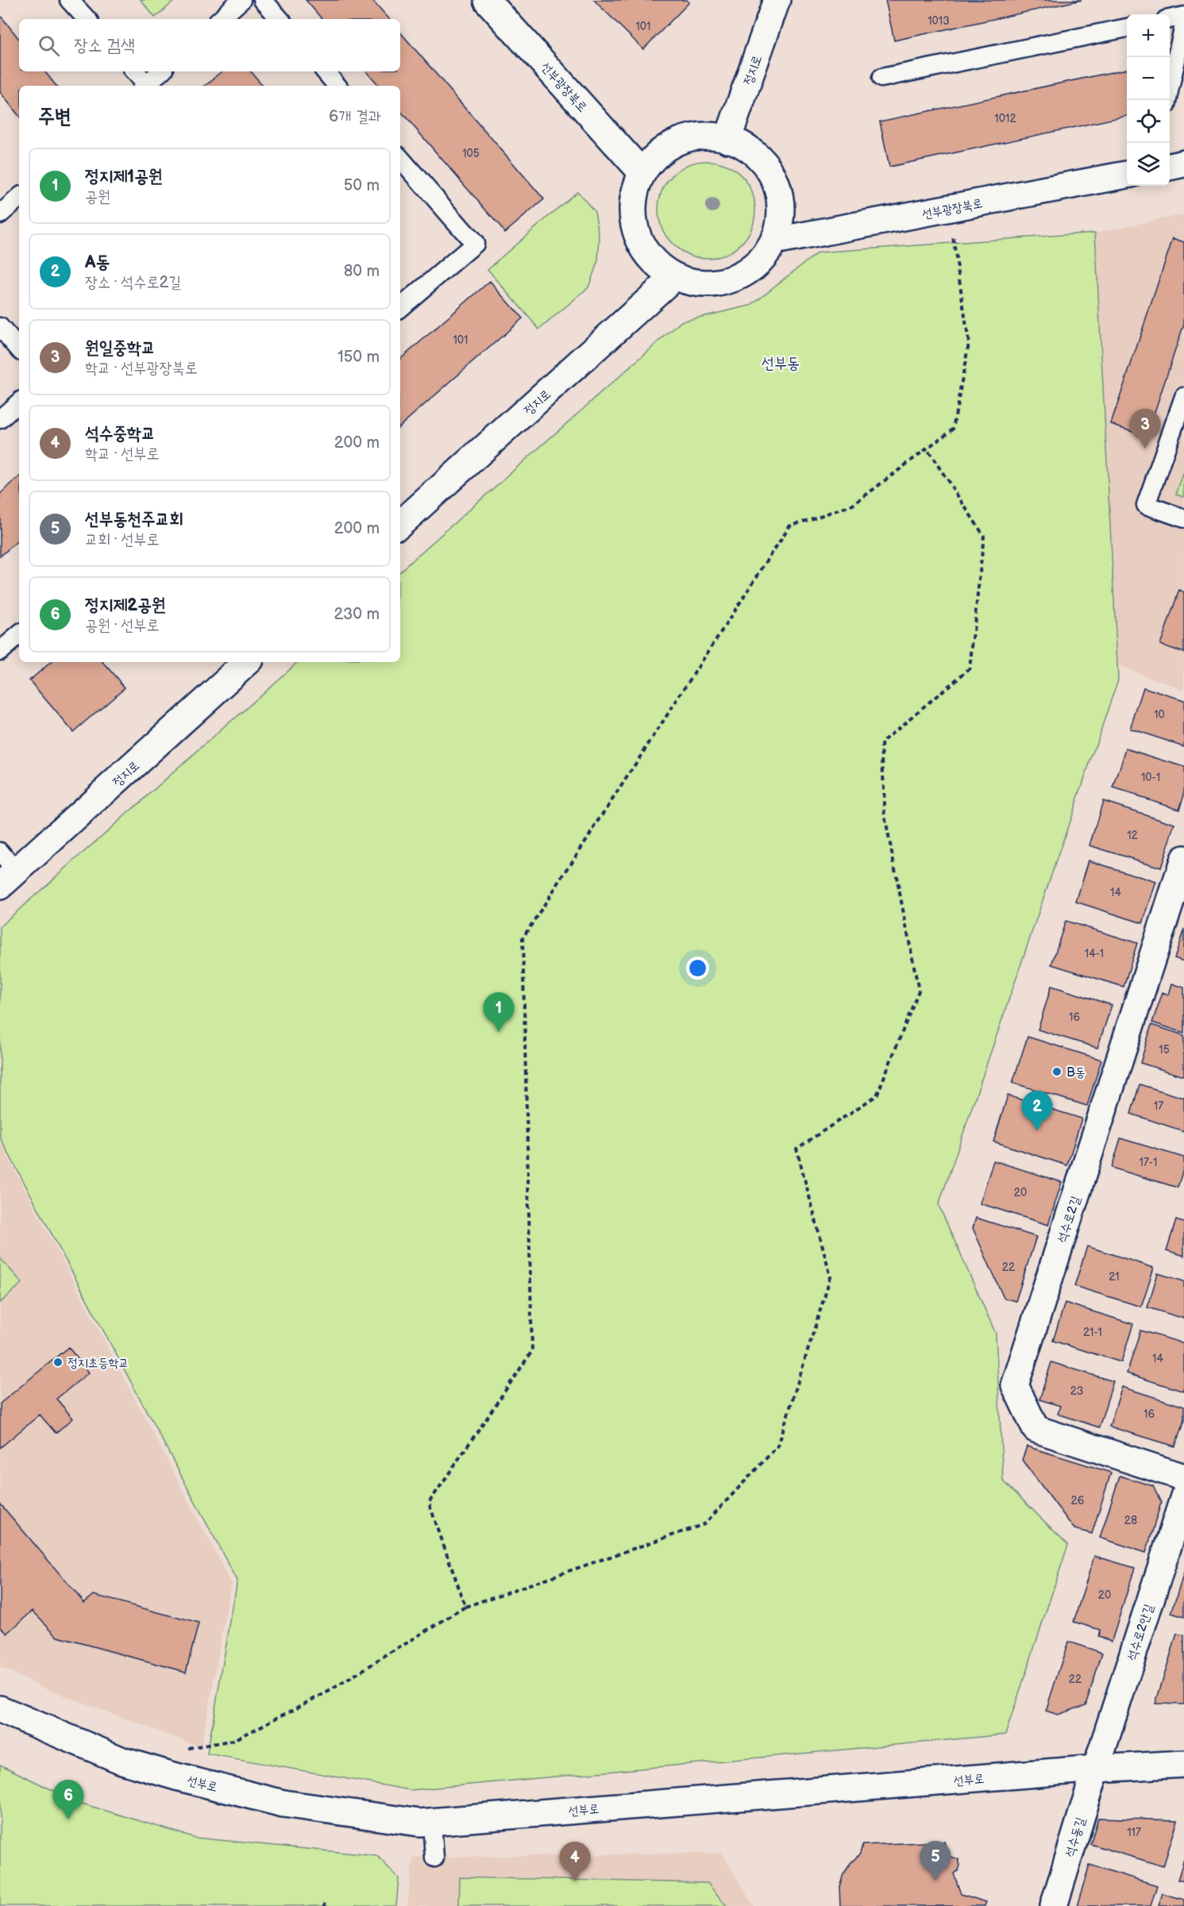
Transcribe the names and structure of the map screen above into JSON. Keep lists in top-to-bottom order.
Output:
{
  "streets": {
    "street": [
      "정지로",
      "선부광장북로",
      "석수로2길",
      "석수로2안길",
      "선부로",
      "석수동길"
    ]
  },
  "crossings": [
    ["정지로", "선부광장북로"],
    ["석수로2안길", "선부로"],
    ["석수로2안길", "석수동길"],
    ["선부로", "석수동길"]
  ],
  "districts": ["선부동"],
  "places": ["B동", "정지초등학교"],
  "house_numbers": [
    "1013",
    "101",
    "1012",
    "105",
    "101",
    "10",
    "10-1",
    "12",
    "14",
    "14-1",
    "16",
    "15",
    "17",
    "17-1",
    "20",
    "22",
    "21",
    "21-1",
    "14",
    "23",
    "16",
    "26",
    "28",
    "20",
    "22",
    "117"
  ],
  "page": {
    "map_buttons": ["+", "−"],
    "search": "장소 검색",
    "heading": ["주변", "6개 결과"],
    "list": [
      {
        "mark": "1",
        "name": "정지제1공원",
        "note": "공원",
        "value": "50 m"
      },
      {
        "mark": "2",
        "name": "A동",
        "note": "장소 · 석수로2길",
        "value": "80 m"
      },
      {
        "mark": "3",
        "name": "원일중학교",
        "note": "학교 · 선부광장북로",
        "value": "150 m"
      },
      {
        "mark": "4",
        "name": "석수중학교",
        "note": "학교 · 선부로",
        "value": "200 m"
      },
      {
        "mark": "5",
        "name": "선부동천주교회",
        "note": "교회 · 선부로",
        "value": "200 m"
      },
      {
        "mark": "6",
        "name": "정지제2공원",
        "note": "공원 · 선부로",
        "value": "230 m"
      }
    ],
    "pins": [
      "3",
      "1",
      "2",
      "6",
      "5",
      "4"
    ]
  }
}
